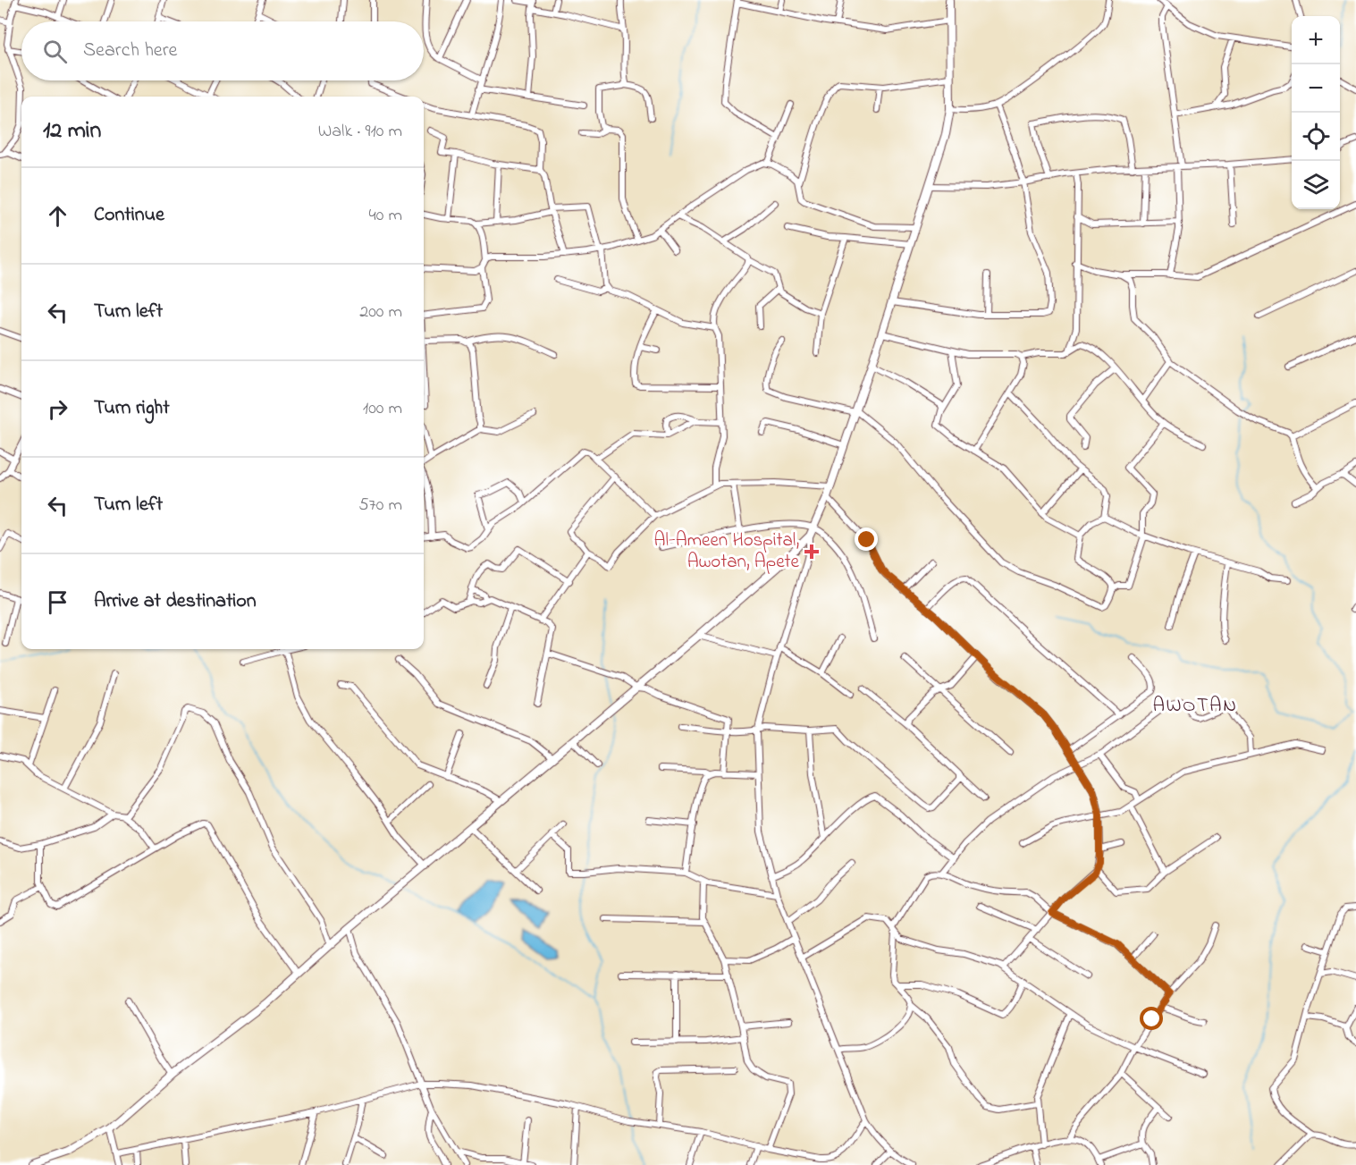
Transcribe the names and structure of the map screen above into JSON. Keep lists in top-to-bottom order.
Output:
{
  "districts": ["AWOTAN"],
  "places": {
    "health": ["Al-Ameen Hospital, Awotan, Apete"]
  },
  "page": {
    "map_buttons": ["+", "−"],
    "search": "Search here",
    "heading": ["12 min", "Walk · 910 m"],
    "list": [
      ["Continue", "40 m"],
      ["Turn left", "200 m"],
      ["Turn right", "100 m"],
      ["Turn left", "570 m"],
      "Arrive at destination"
    ]
  }
}
